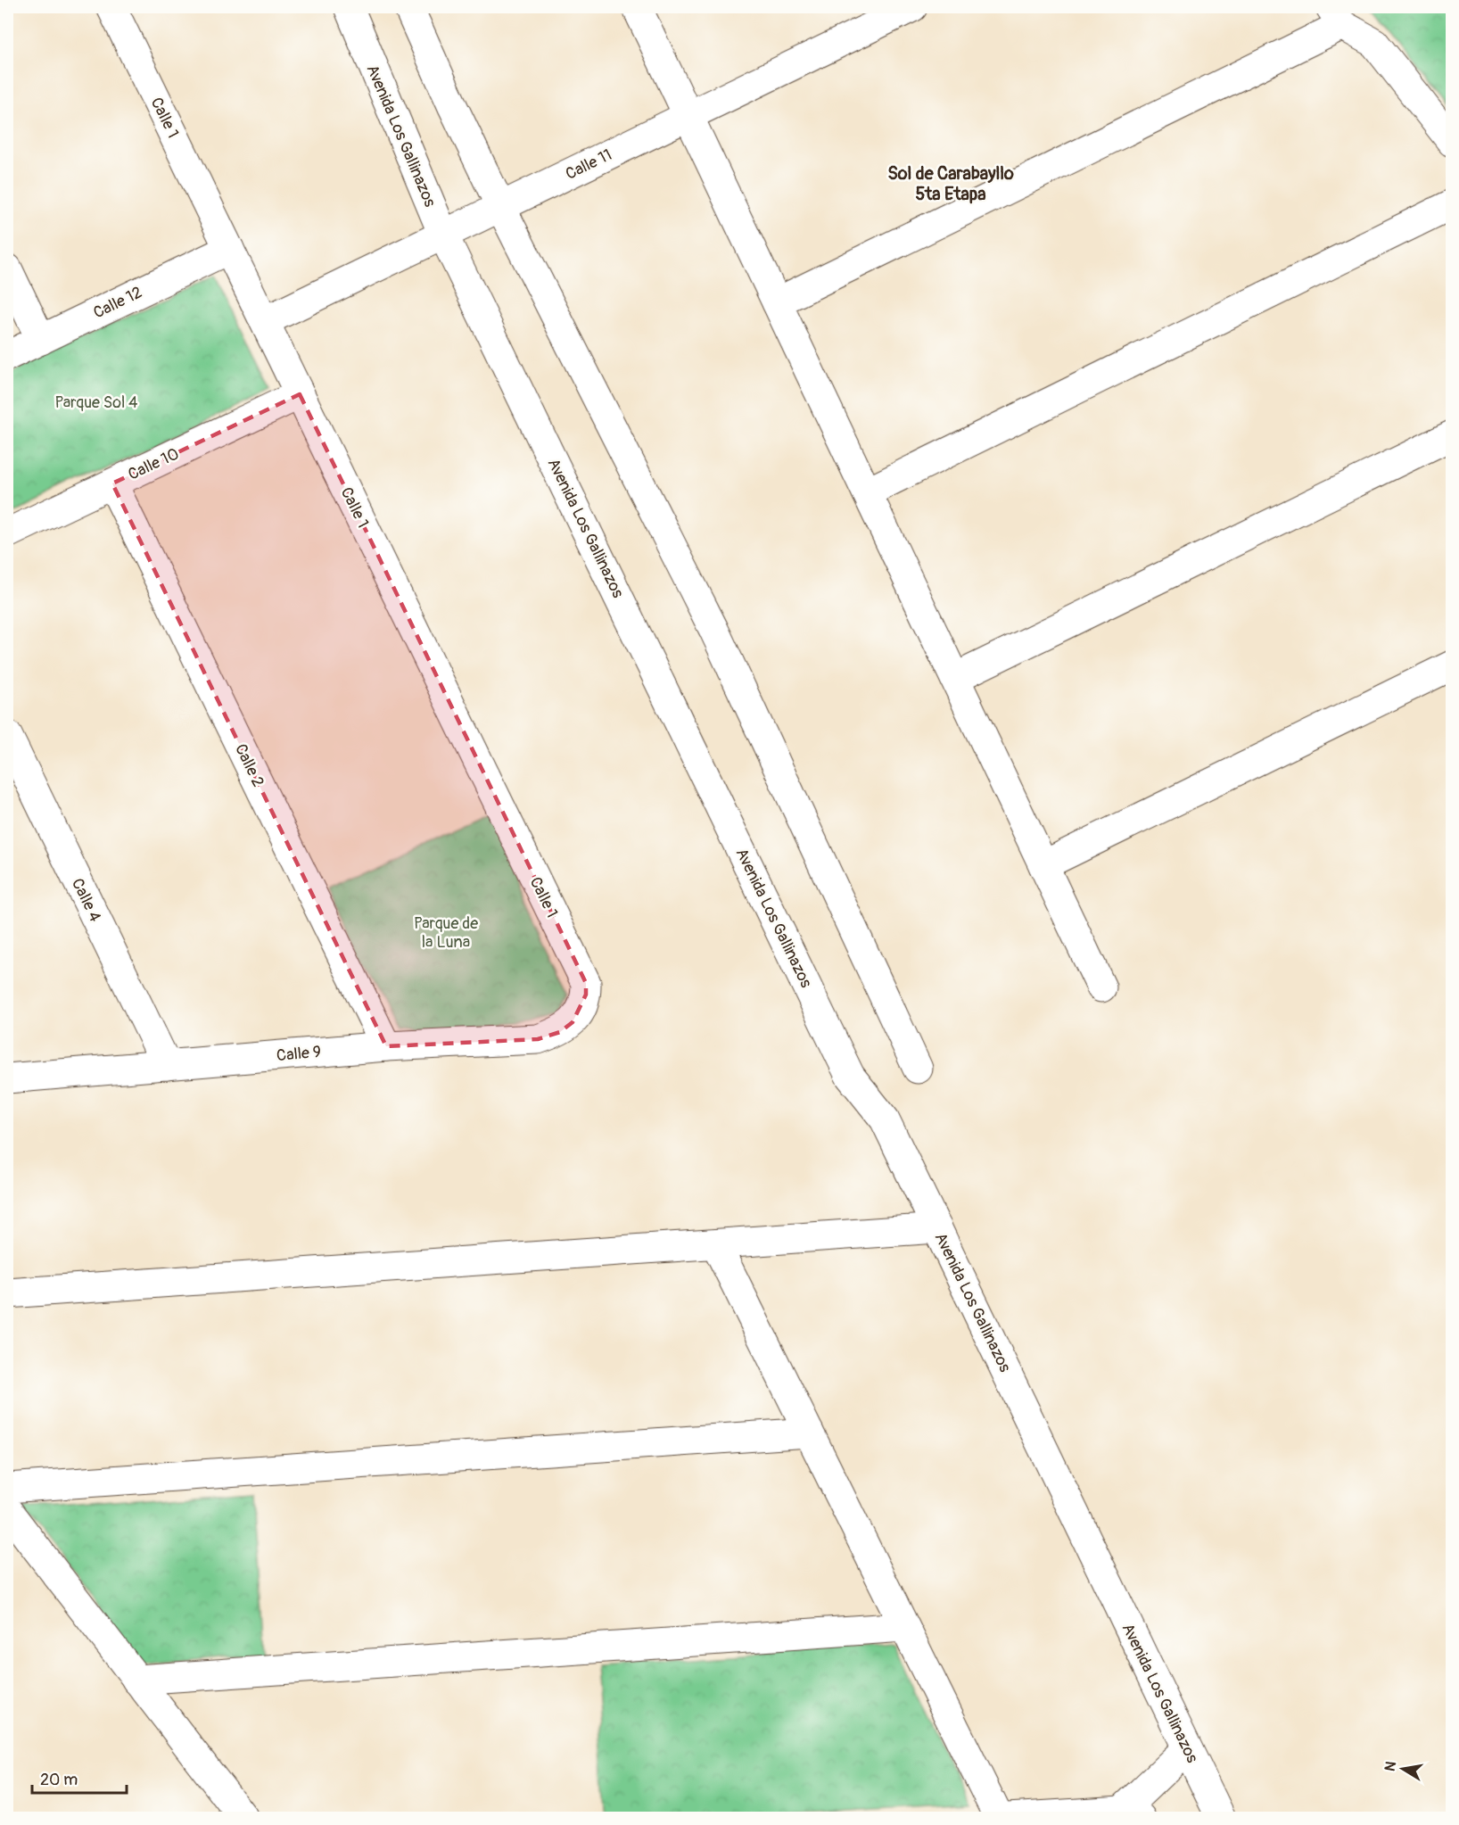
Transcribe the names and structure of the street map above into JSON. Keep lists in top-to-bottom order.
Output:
{
  "streets": {
    "street": [
      "Calle 1",
      "Avenida Los Gallinazos",
      "Calle 11",
      "Calle 12",
      "Calle 10",
      "Calle 2",
      "Calle 4",
      "Calle 9"
    ]
  },
  "crossings": [
    ["Calle 1", "Calle 11"],
    ["Calle 1", "Calle 12"],
    ["Calle 1", "Calle 10"],
    ["Calle 1", "Calle 9"],
    ["Avenida Los Gallinazos", "Calle 11"],
    ["Calle 10", "Calle 2"],
    ["Calle 2", "Calle 9"],
    ["Calle 4", "Calle 9"]
  ],
  "districts": ["Sol de Carabayllo 5ta Etapa"],
  "parks": ["Parque Sol 4", "Parque de la Luna"],
  "scale_bar": "20 m",
  "north": "left"
}
